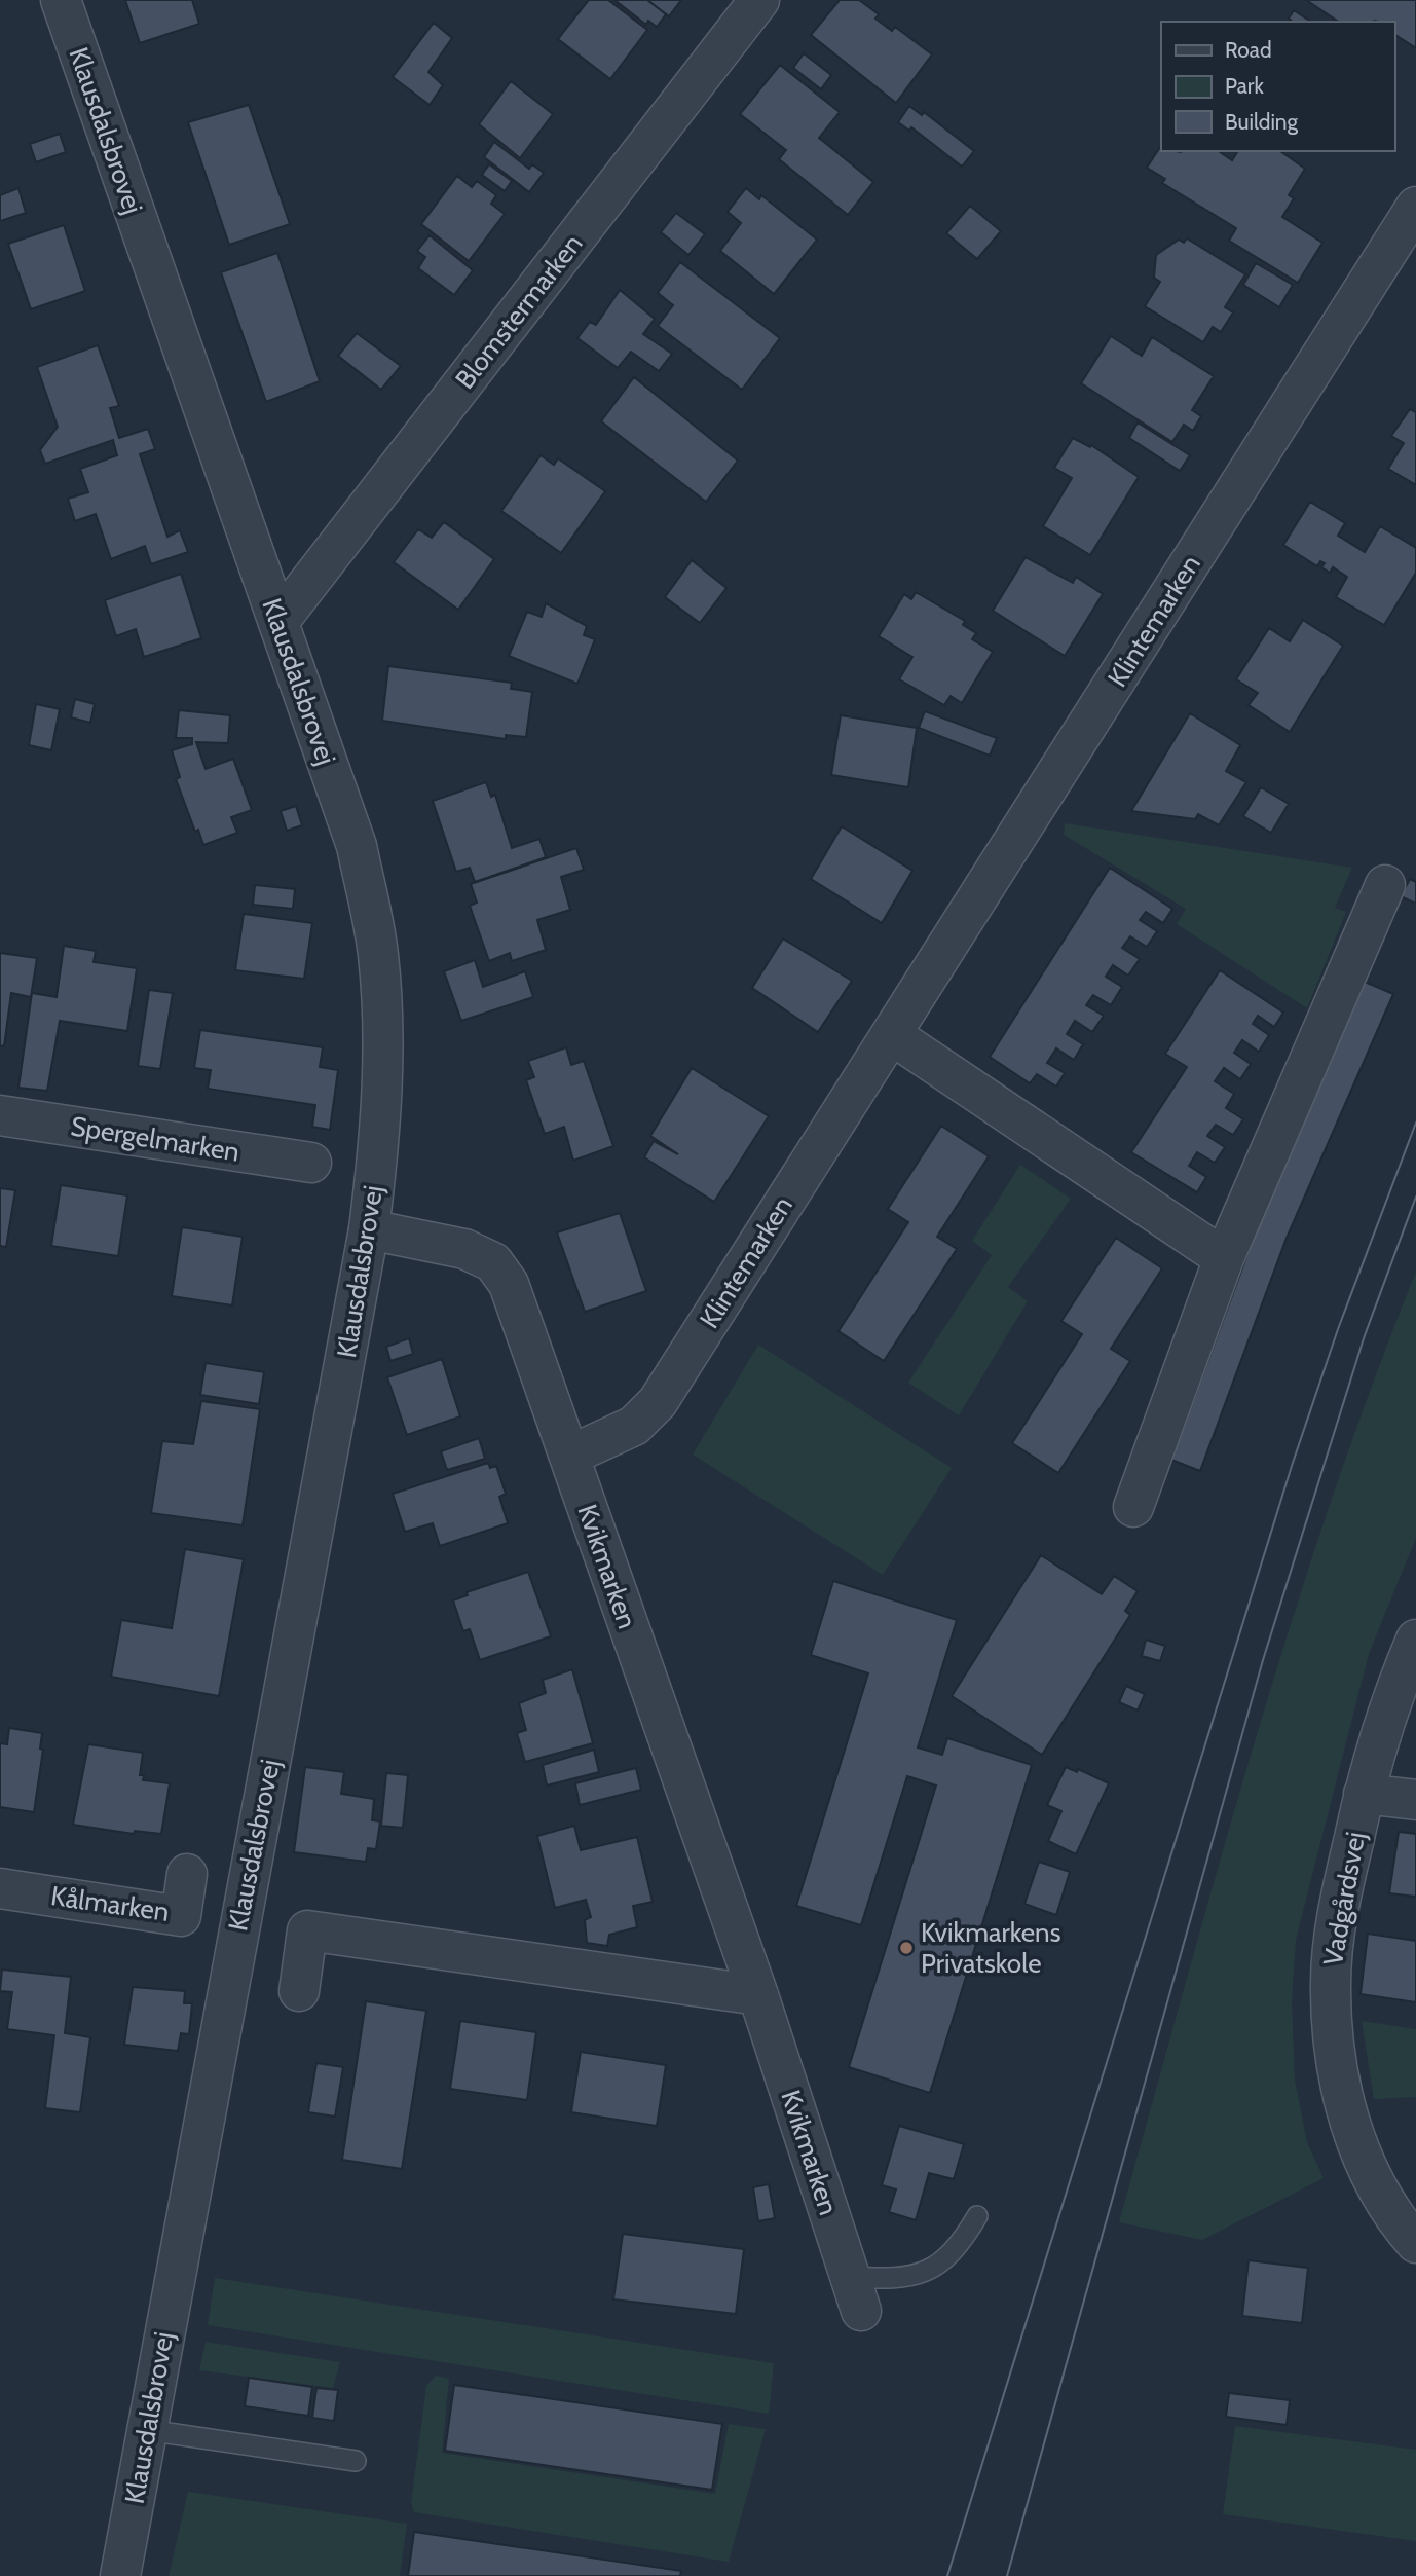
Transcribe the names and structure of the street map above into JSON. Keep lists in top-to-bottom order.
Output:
{
  "streets": {
    "street": [
      "Klausdalsbrovej",
      "Blomstermarken",
      "Klintemarken",
      "Spergelmarken",
      "Kvikmarken",
      "Vadgårdsvej",
      "Kålmarken"
    ]
  },
  "crossings": [
    ["Klausdalsbrovej", "Blomstermarken"],
    ["Klausdalsbrovej", "Kvikmarken"],
    ["Klintemarken", "Kvikmarken"]
  ],
  "places": ["Kvikmarkens Privatskole"],
  "legend": ["Road", "Park", "Building"]
}
